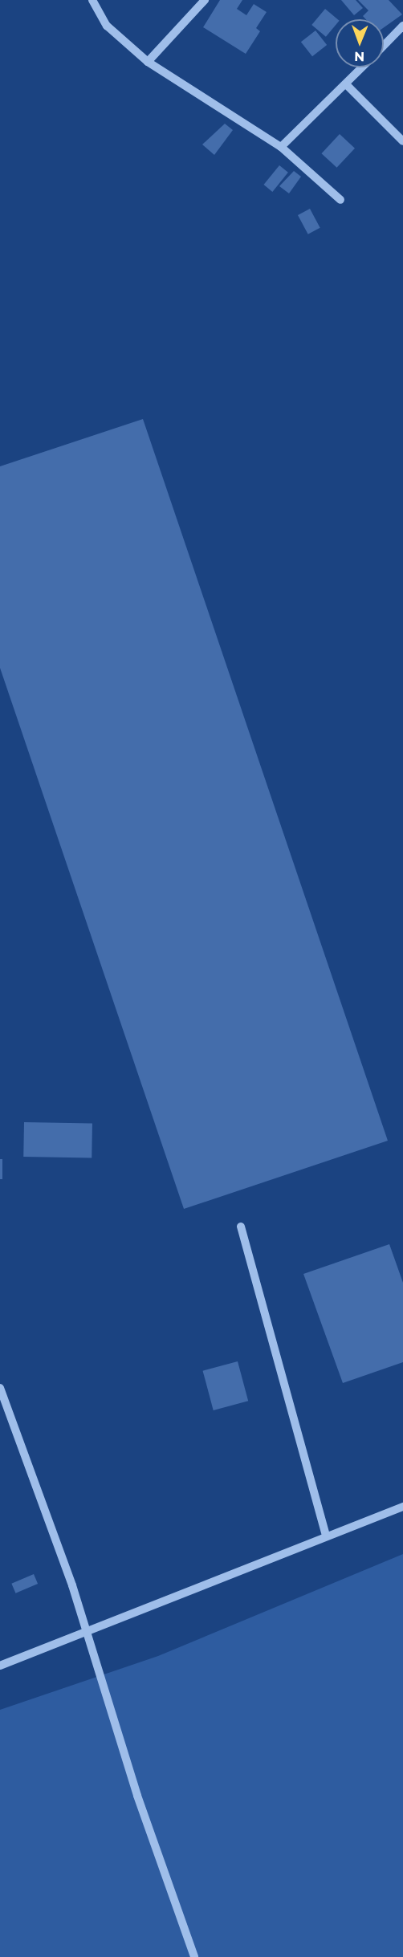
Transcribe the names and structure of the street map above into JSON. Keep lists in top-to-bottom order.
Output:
{
  "north": "bottom"
}
